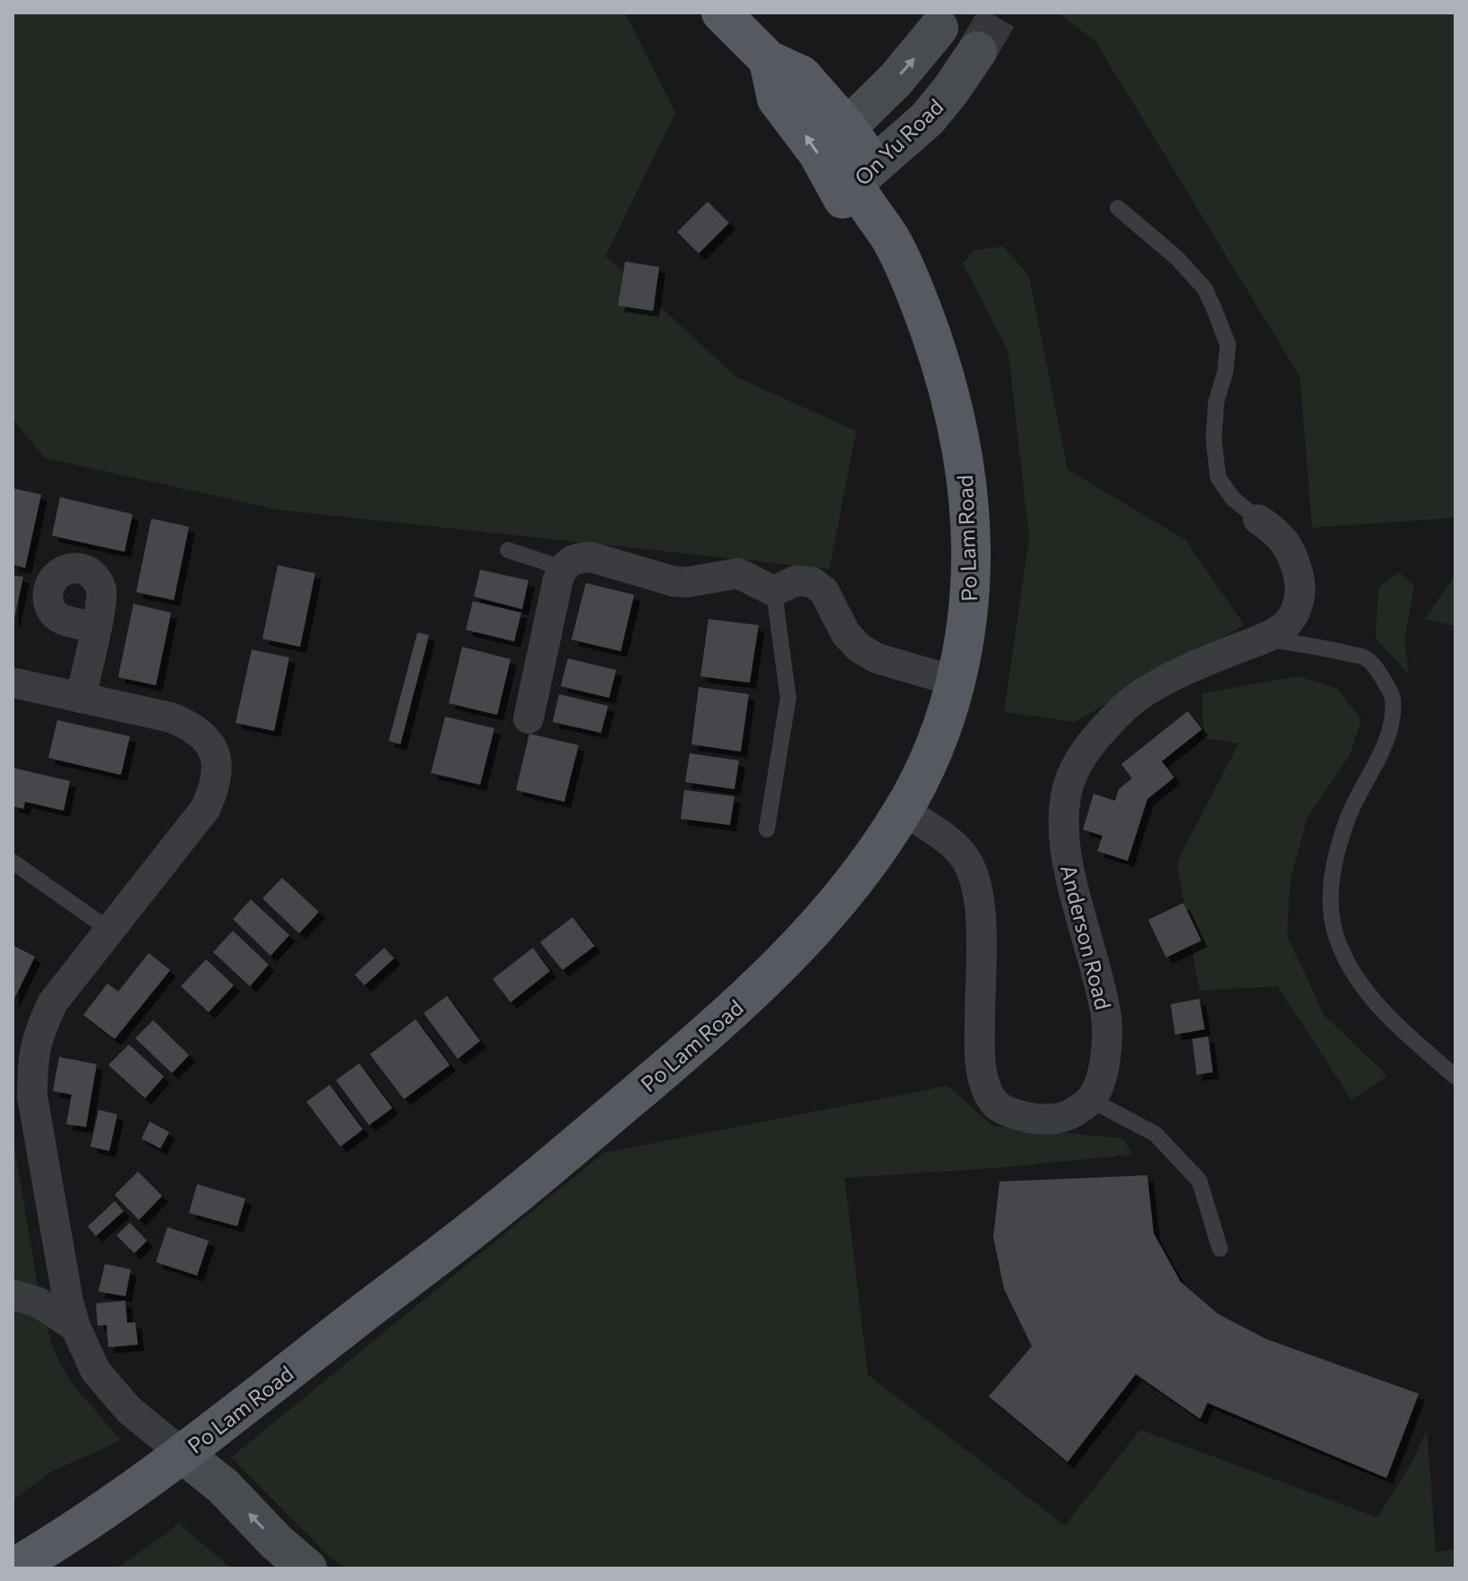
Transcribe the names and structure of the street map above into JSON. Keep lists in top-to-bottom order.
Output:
{
  "streets": {
    "main road": ["Po Lam Road"],
    "street": ["On Yu Road", "Anderson Road"]
  },
  "crossings": [
    ["On Yu Road", "Po Lam Road"]
  ]
}
